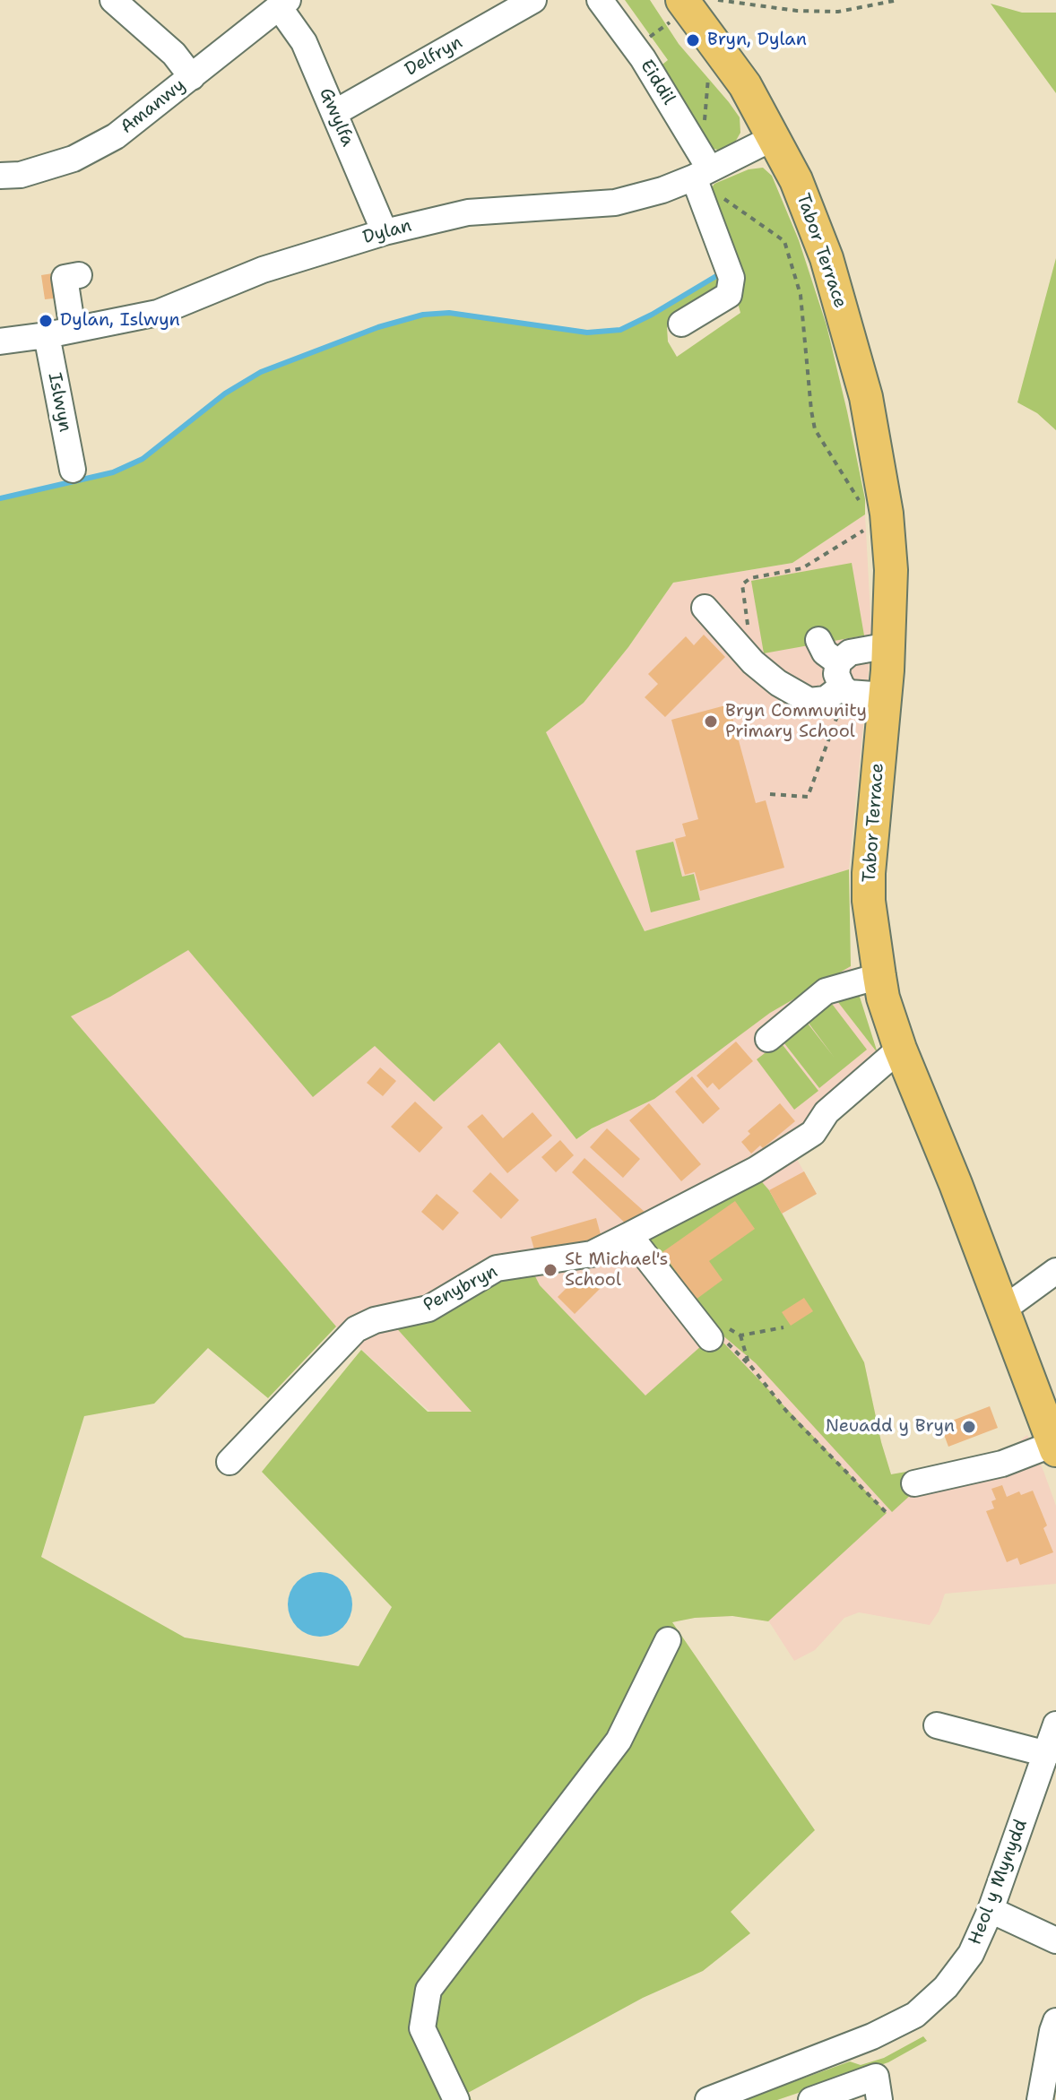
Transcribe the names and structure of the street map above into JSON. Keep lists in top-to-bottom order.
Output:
{
  "streets": {
    "main road": ["Tabor Terrace"],
    "street": [
      "Delfryn",
      "Eiddil",
      "Amanwy",
      "Gwylfa",
      "Dylan",
      "Islwyn",
      "Penybryn",
      "Heol y Mynydd"
    ]
  },
  "crossings": [
    ["Delfryn", "Gwylfa"],
    ["Eiddil", "Dylan"],
    ["Amanwy", "Gwylfa"],
    ["Gwylfa", "Dylan"],
    ["Dylan", "Tabor Terrace"],
    ["Dylan", "Islwyn"],
    ["Tabor Terrace", "Penybryn"]
  ],
  "places": [
    "Bryn, Dylan",
    "Dylan, Islwyn",
    "Bryn Community Primary School",
    "St Michael's School",
    "Neuadd y Bryn"
  ]
}
